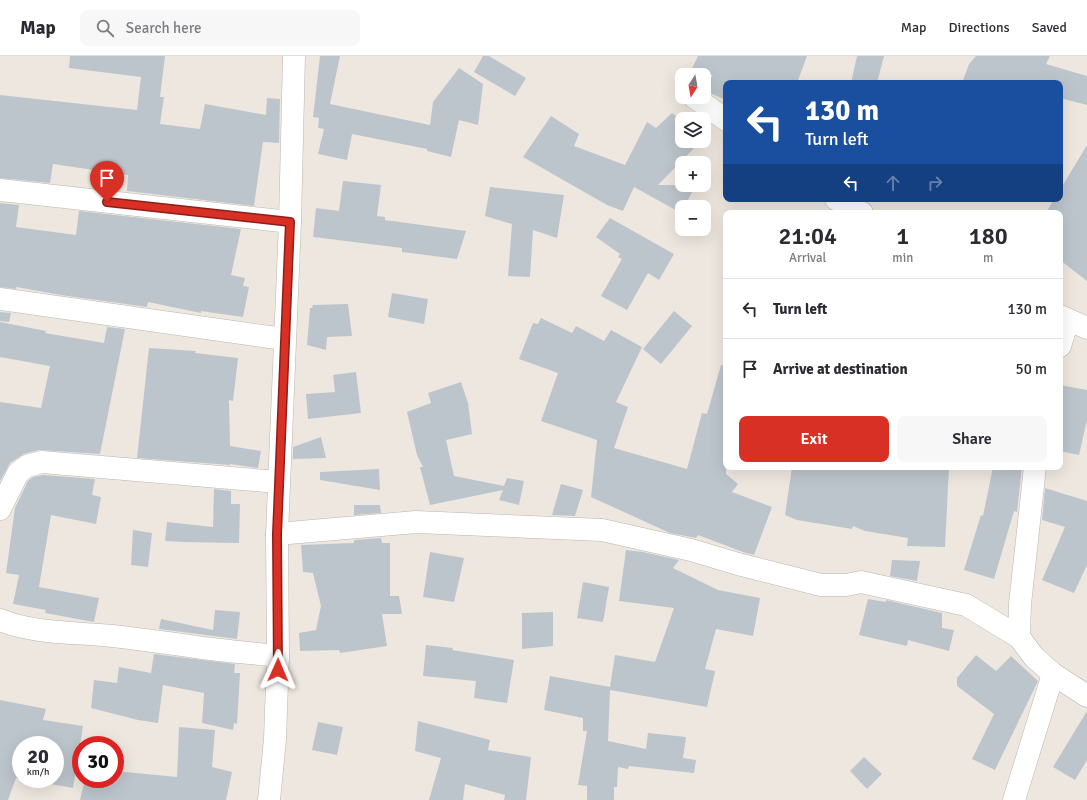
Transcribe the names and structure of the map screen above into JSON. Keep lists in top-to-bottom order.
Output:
{
  "north": "bottom",
  "page": {
    "header": "Map",
    "search": "Search here",
    "nav": ["Map", "Directions", "Saved"],
    "map_buttons": ["+", "−"],
    "turn": ["130 m", "Turn left"],
    "eta": [
      "21:04",
      "Arrival",
      "1",
      "min",
      "180",
      "m"
    ],
    "list": [
      {
        "name": "Turn left",
        "value": "130 m"
      },
      {
        "name": "Arrive at destination",
        "value": "50 m"
      }
    ],
    "buttons": ["Exit", "Share"],
    "speed": "20 km/h",
    "limit": "30"
  }
}
